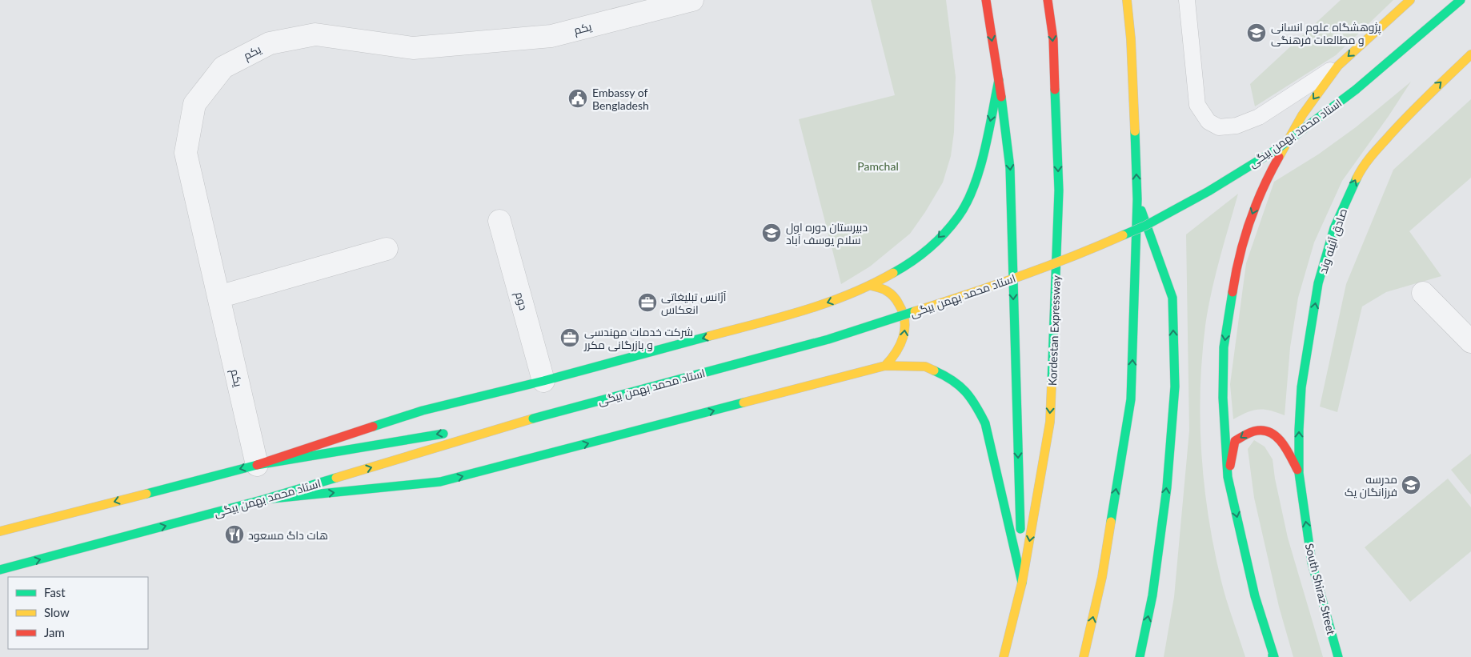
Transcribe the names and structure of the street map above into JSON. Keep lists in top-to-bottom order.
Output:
{
  "streets": {
    "main road": [
      "استاد محمد بهمن بیگی",
      "صادق آئینه وند",
      "Kordestan Expressway",
      "South Shiraz Street"
    ],
    "street": ["یکم", "دوم"]
  },
  "crossings": [
    ["صادق آئینه وند", "South Shiraz Street"]
  ],
  "parks": ["Pamchal"],
  "places": {
    "school or university": ["پژوهشگاه علوم انسانی و مطالعات فرهنگی", "دبیرستان دوره اول سلام یوسف آباد", "مدرسه فرزانگان یک"],
    "public building": ["Embassy of Bengladesh"],
    "office": ["آژانس تبلیغاتی انعکاس", "شرکت خدمات مهندسی و بازرگانی مکرر"],
    "restaurant": ["هات داگ مسعود"]
  },
  "legend": ["Fast", "Slow", "Jam"]
}
